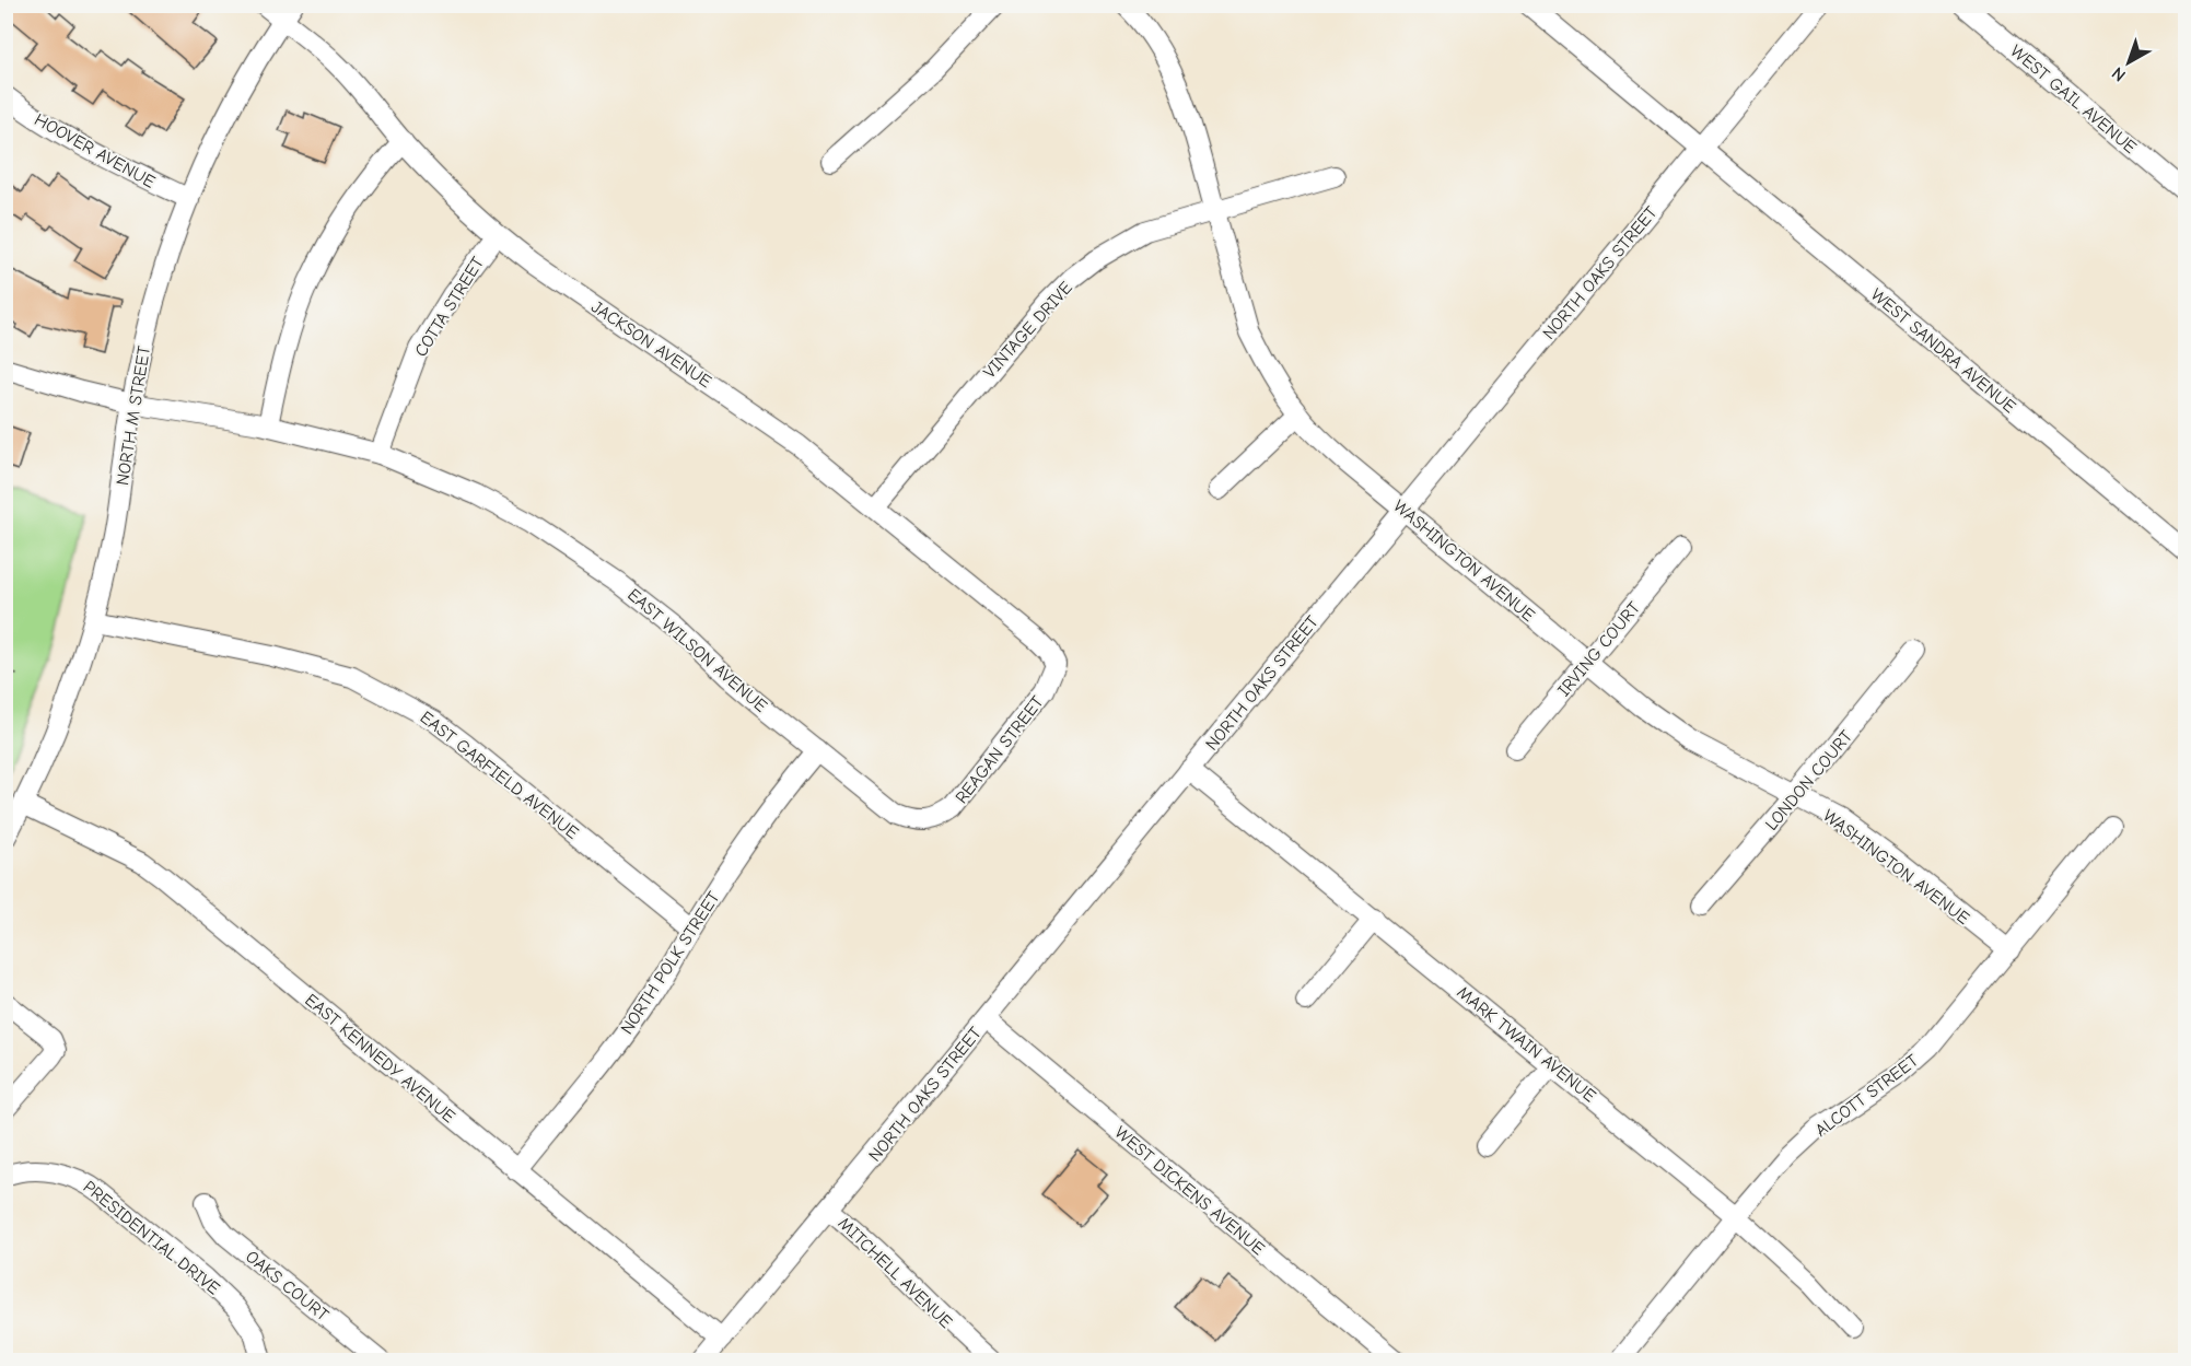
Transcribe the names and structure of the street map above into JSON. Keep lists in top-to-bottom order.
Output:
{
  "streets": {
    "street": [
      "WEST GAIL AVENUE",
      "HOOVER AVENUE",
      "NORTH OAKS STREET",
      "COTTA STREET",
      "VINTAGE DRIVE",
      "JACKSON AVENUE",
      "WEST SANDRA AVENUE",
      "NORTH M STREET",
      "WASHINGTON AVENUE",
      "IRVING COURT",
      "EAST WILSON AVENUE",
      "REAGAN STREET",
      "EAST GARFIELD AVENUE",
      "LONDON COURT",
      "NORTH POLK STREET",
      "MARK TWAIN AVENUE",
      "EAST KENNEDY AVENUE",
      "ALCOTT STREET",
      "WEST DICKENS AVENUE",
      "PRESIDENTIAL DRIVE",
      "MITCHELL AVENUE",
      "OAKS COURT"
    ]
  },
  "crossings": [
    ["HOOVER AVENUE", "NORTH M STREET"],
    ["NORTH OAKS STREET", "WEST SANDRA AVENUE"],
    ["NORTH OAKS STREET", "WASHINGTON AVENUE"],
    ["NORTH OAKS STREET", "MARK TWAIN AVENUE"],
    ["NORTH OAKS STREET", "EAST KENNEDY AVENUE"],
    ["NORTH OAKS STREET", "WEST DICKENS AVENUE"],
    ["NORTH OAKS STREET", "MITCHELL AVENUE"],
    ["COTTA STREET", "JACKSON AVENUE"],
    ["COTTA STREET", "EAST WILSON AVENUE"],
    ["VINTAGE DRIVE", "JACKSON AVENUE"],
    ["VINTAGE DRIVE", "WASHINGTON AVENUE"],
    ["JACKSON AVENUE", "NORTH M STREET"],
    ["JACKSON AVENUE", "REAGAN STREET"],
    ["NORTH M STREET", "EAST WILSON AVENUE"],
    ["NORTH M STREET", "EAST GARFIELD AVENUE"],
    ["NORTH M STREET", "EAST KENNEDY AVENUE"],
    ["WASHINGTON AVENUE", "IRVING COURT"],
    ["WASHINGTON AVENUE", "LONDON COURT"],
    ["WASHINGTON AVENUE", "ALCOTT STREET"],
    ["EAST WILSON AVENUE", "REAGAN STREET"],
    ["EAST WILSON AVENUE", "NORTH POLK STREET"],
    ["EAST GARFIELD AVENUE", "NORTH POLK STREET"],
    ["NORTH POLK STREET", "EAST KENNEDY AVENUE"],
    ["MARK TWAIN AVENUE", "ALCOTT STREET"]
  ],
  "north": "bottom left"
}
